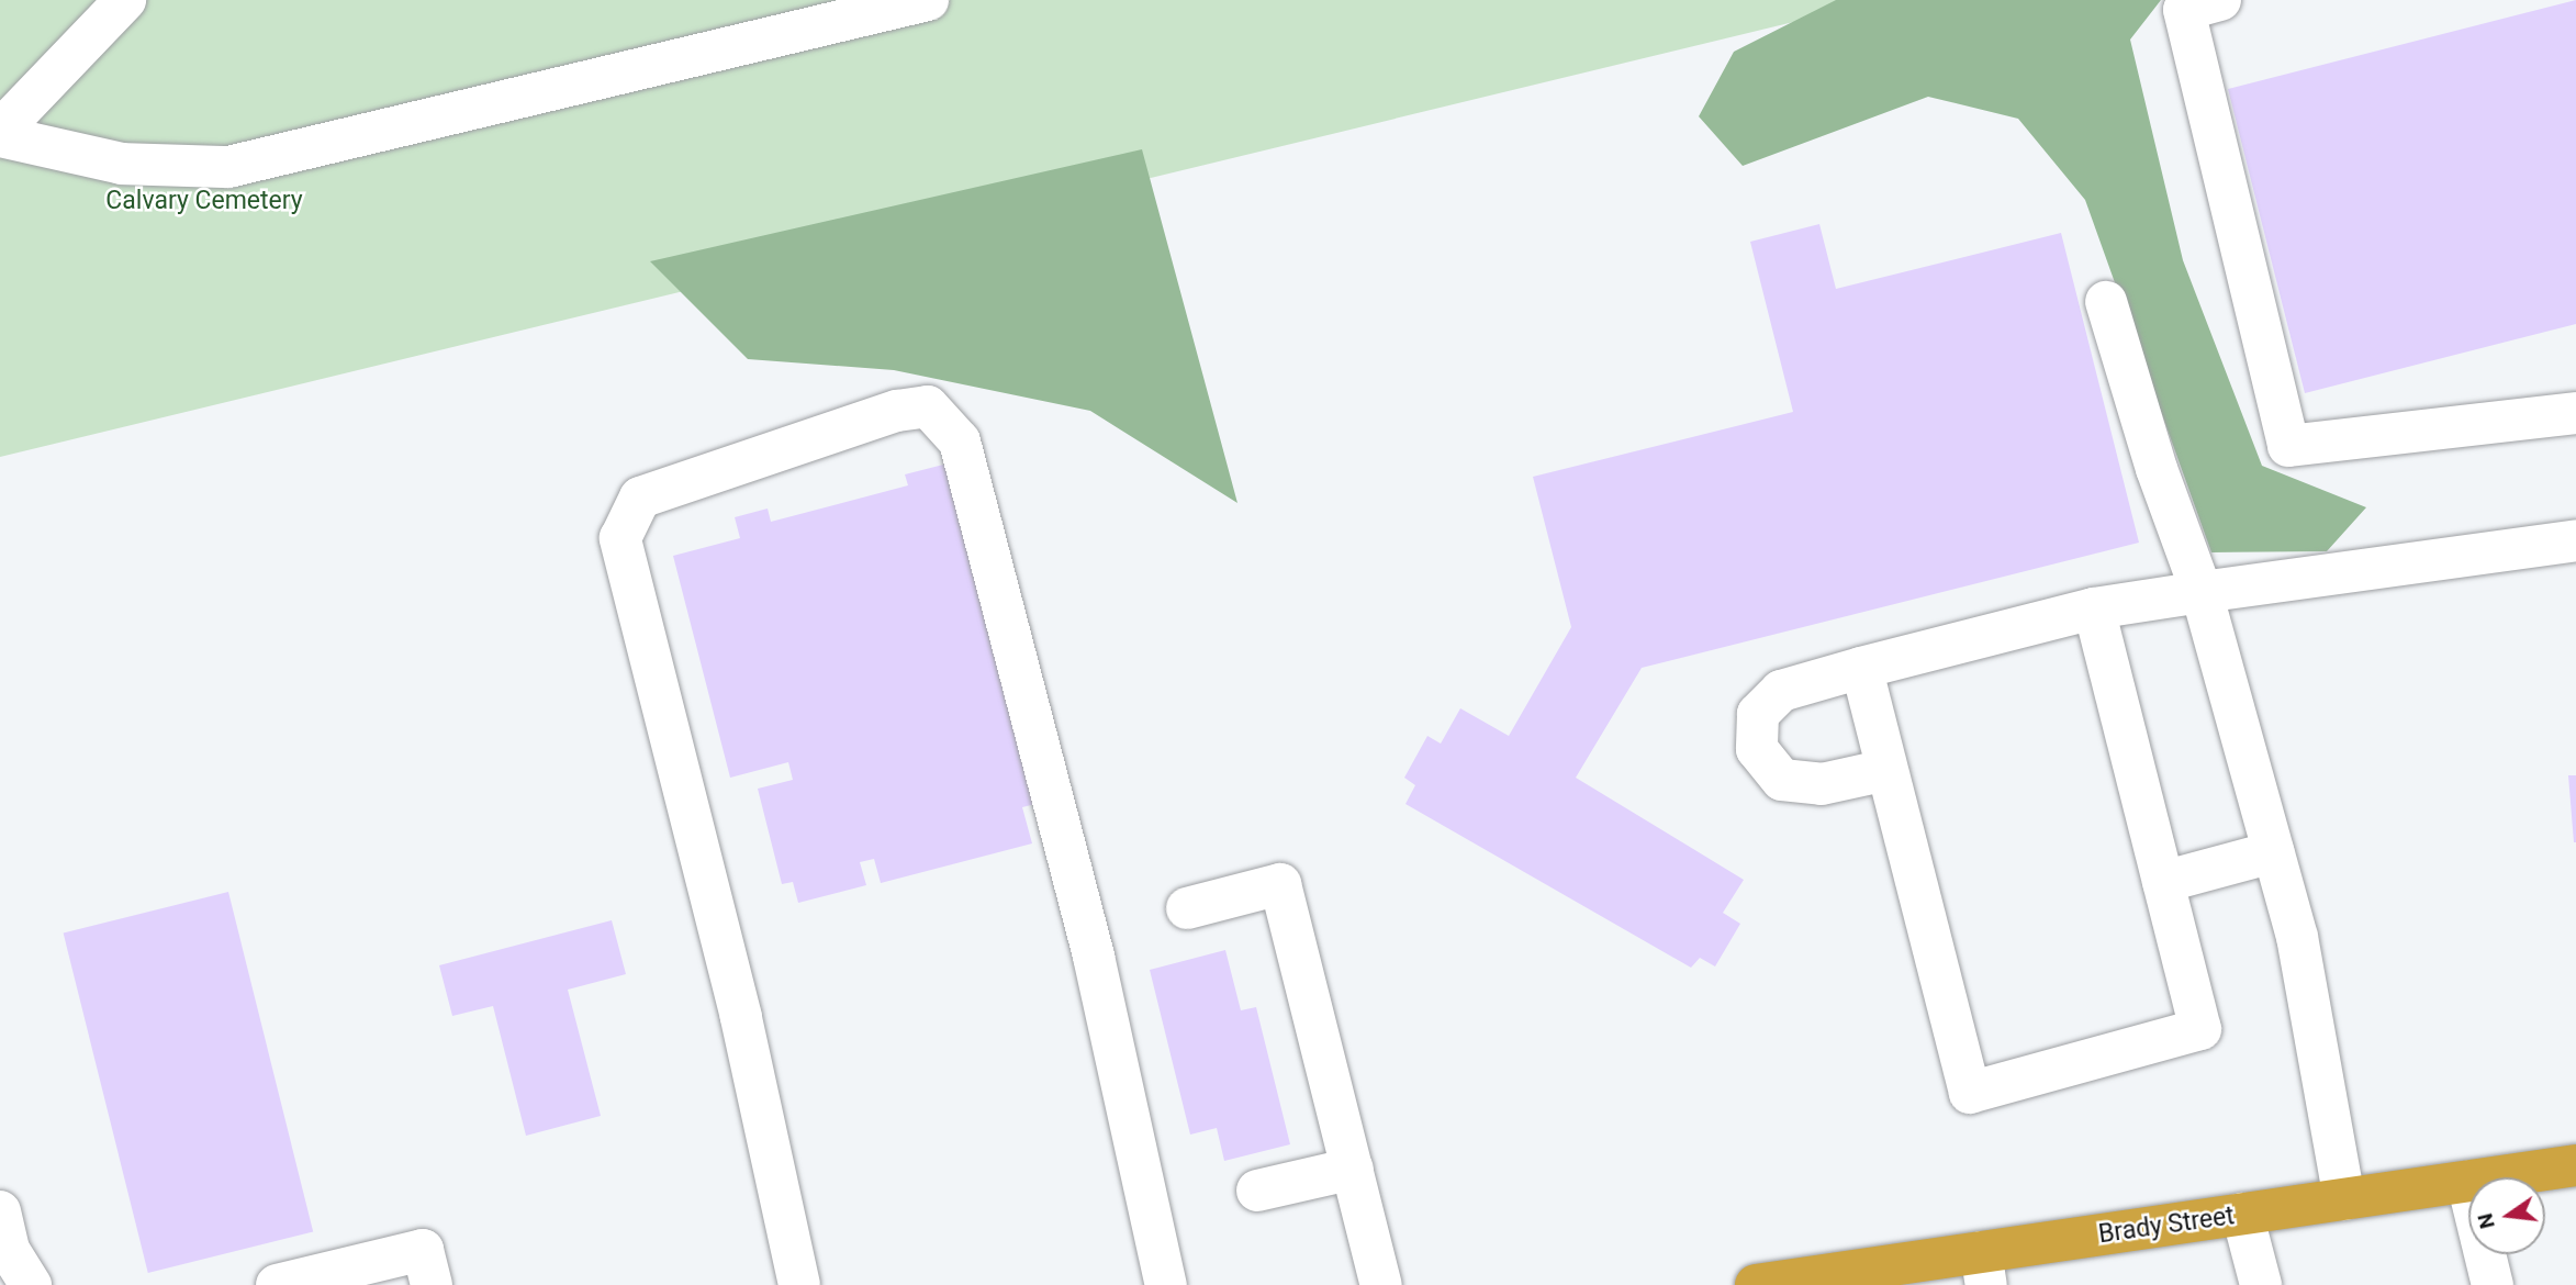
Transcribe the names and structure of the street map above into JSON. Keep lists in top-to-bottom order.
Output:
{
  "streets": {
    "highway": ["Brady Street"]
  },
  "parks": ["Calvary Cemetery"],
  "north": "left"
}
